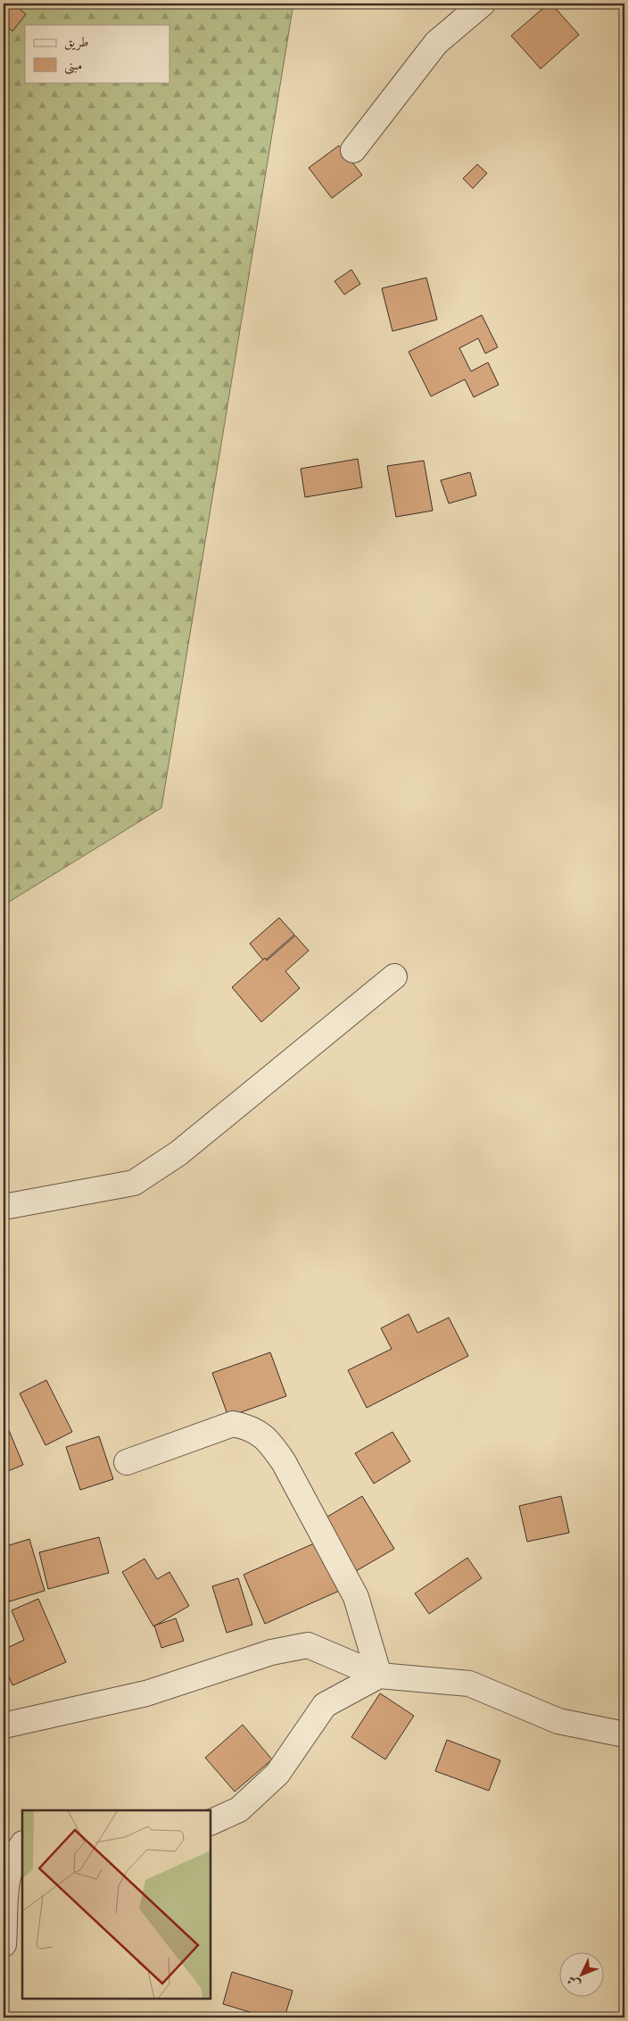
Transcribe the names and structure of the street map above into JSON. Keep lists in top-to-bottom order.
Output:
{
  "legend": ["طريق", "مبنى"],
  "north": "bottom left"
}
